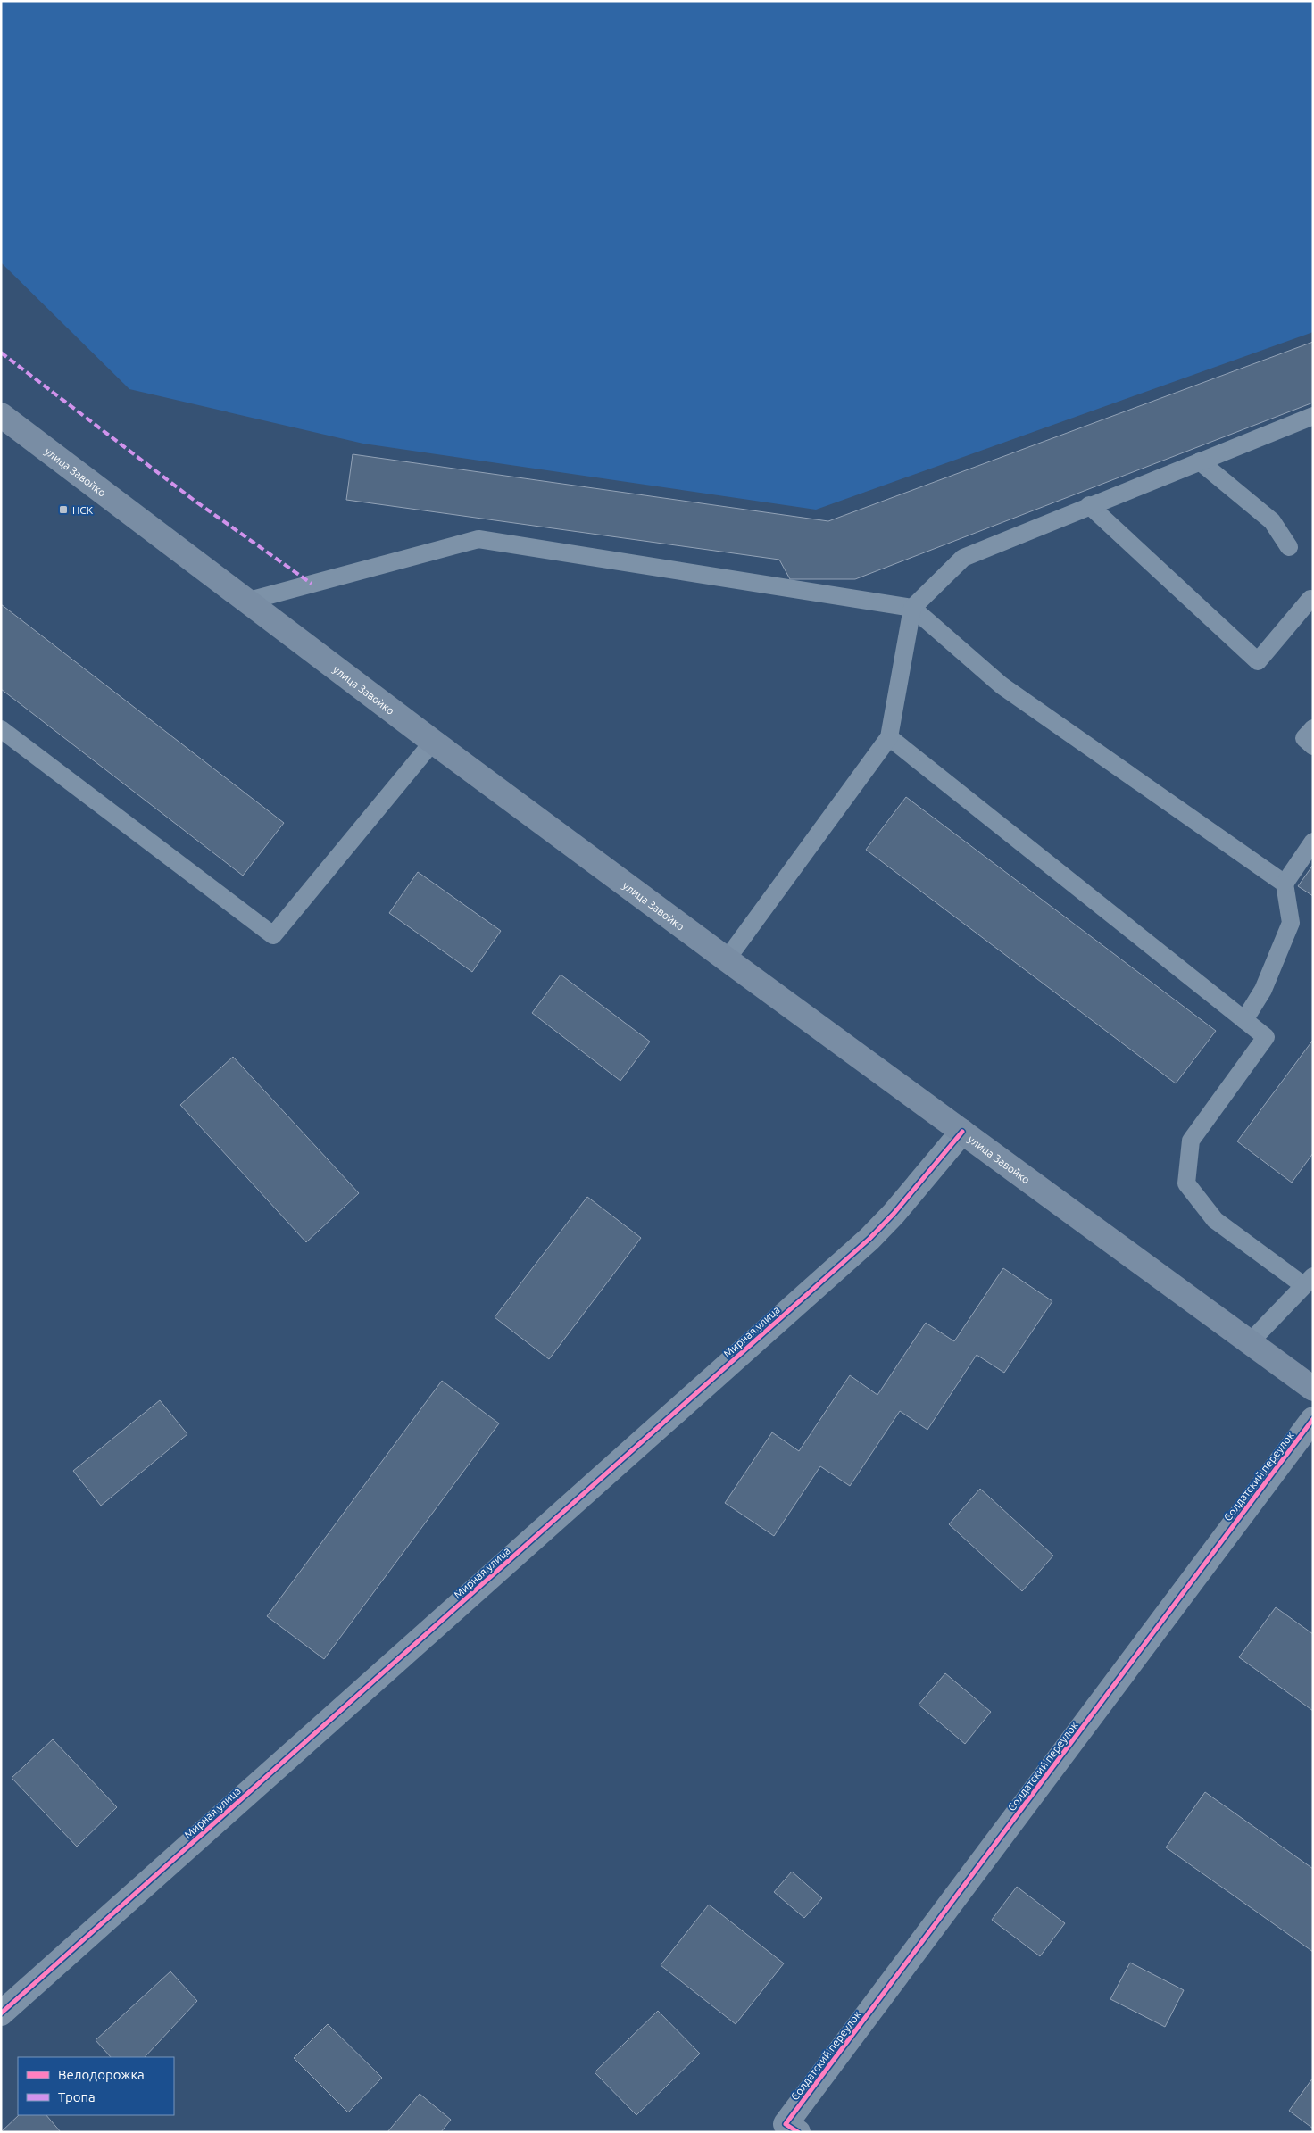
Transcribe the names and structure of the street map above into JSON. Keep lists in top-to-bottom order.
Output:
{
  "streets": {
    "main road": ["улица Завойко"],
    "street": ["Мирная улица", "Солдатский переулок"]
  },
  "crossings": [
    ["улица Завойко", "Мирная улица"]
  ],
  "places": {
    "transit": ["НСК"]
  },
  "legend": ["Велодорожка", "Тропа"]
}
